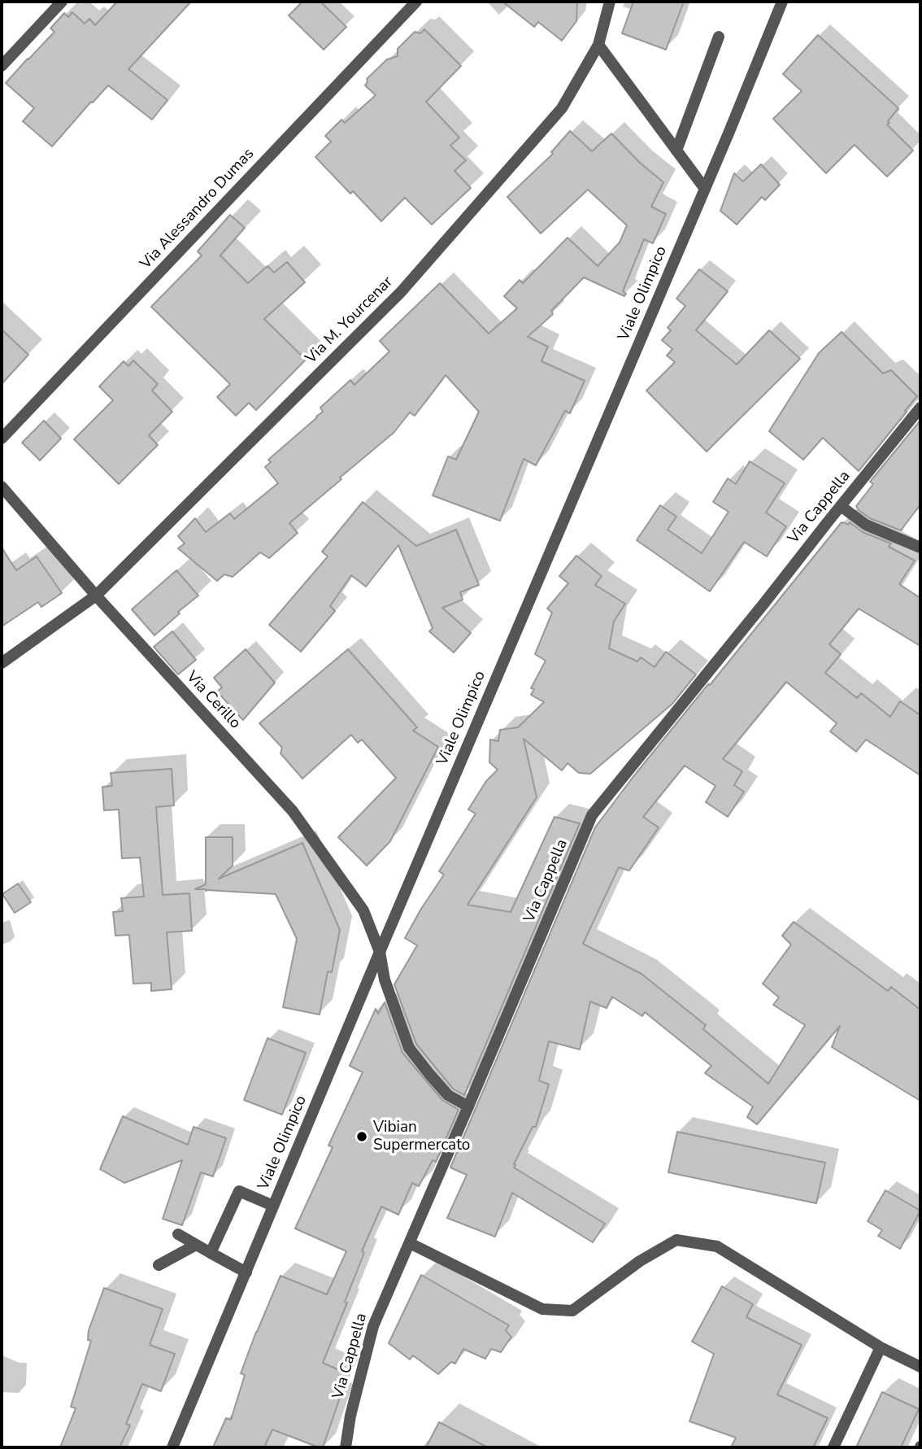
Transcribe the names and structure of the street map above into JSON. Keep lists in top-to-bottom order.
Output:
{
  "streets": {
    "street": [
      "Via Alessandro Dumas",
      "Viale Olimpico",
      "Via M. Yourcenar",
      "Via Cappella",
      "Via Cerillo"
    ]
  },
  "crossings": [
    ["Viale Olimpico", "Via Cerillo"],
    ["Via M. Yourcenar", "Via Cerillo"],
    ["Via Cappella", "Via Cerillo"]
  ],
  "places": ["Vibian Supermercato"]
}
